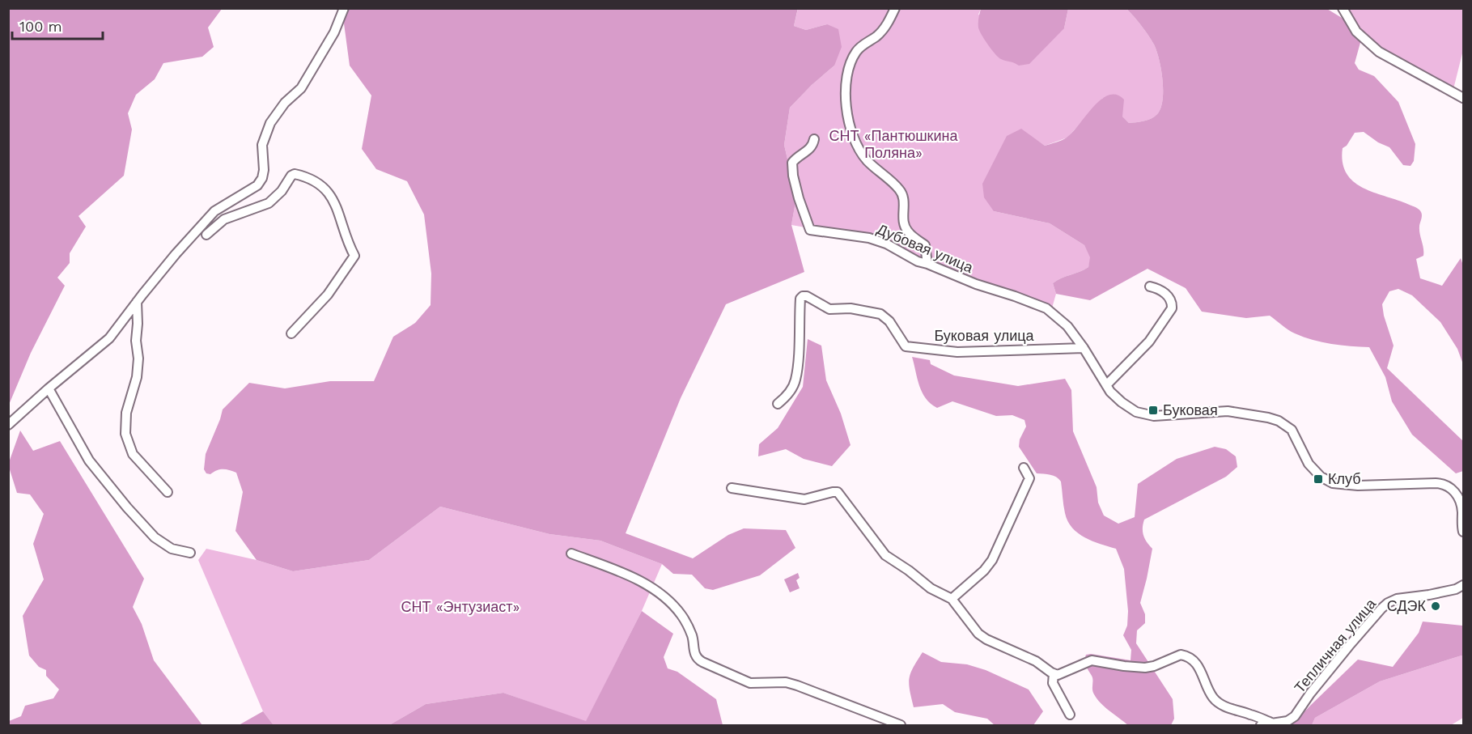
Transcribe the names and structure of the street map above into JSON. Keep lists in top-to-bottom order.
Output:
{
  "streets": {
    "street": ["Дубовая улица", "Буковая улица", "Тепличная улица"]
  },
  "crossings": [
    ["Дубовая улица", "Буковая улица"]
  ],
  "parks": ["СНТ «Пантюшкина Поляна»", "СНТ «Энтузиаст»"],
  "places": {
    "transit": ["Буковая", "Клуб"],
    "other": ["СДЭК"]
  },
  "scale_bar": "100 m"
}
